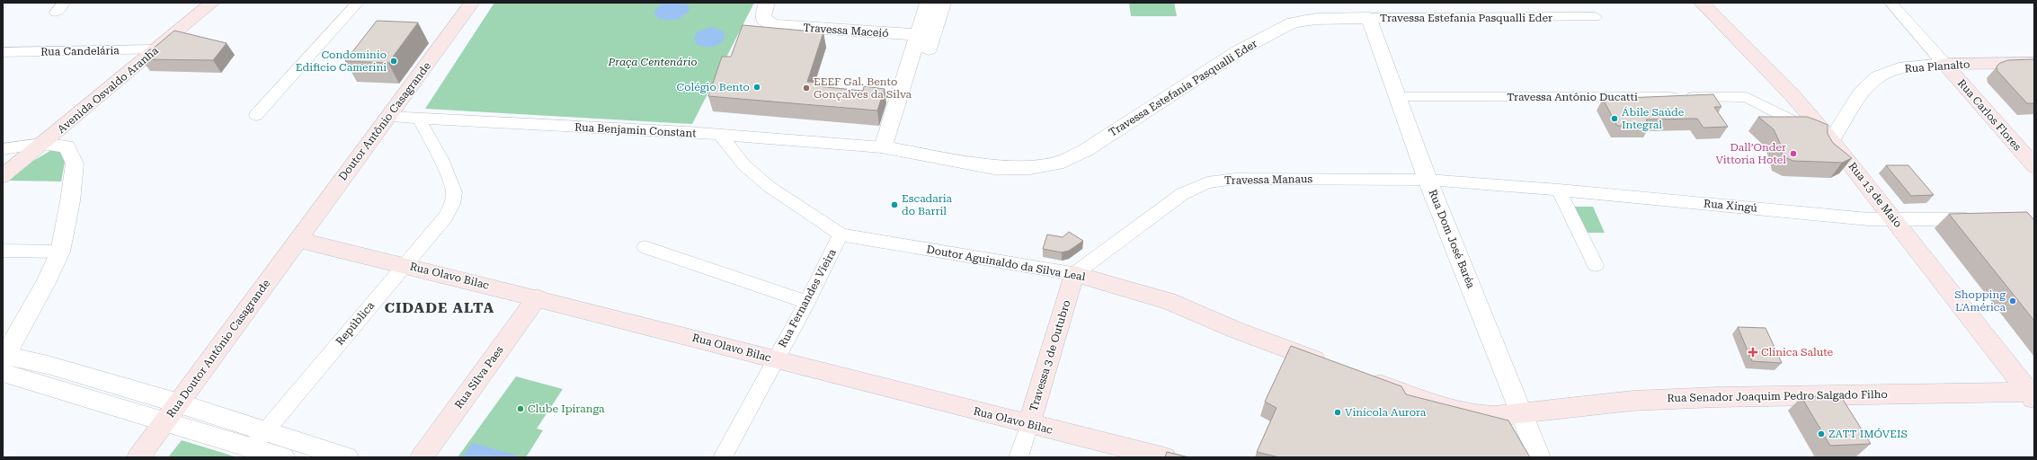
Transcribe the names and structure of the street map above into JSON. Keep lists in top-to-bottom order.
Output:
{
  "streets": {
    "main road": [
      "Rua Planalto",
      "Avenida Osvaldo Aranha",
      "Rua Carlos Flores",
      "Doutor Antônio Casagrande",
      "Rua 13 de Maio",
      "Doutor Aguinaldo da Silva Leal",
      "Rua Olavo Bilac",
      "Rua Doutor Antônio Casagrande",
      "Travessa 3 de Outubro",
      "Rua Silva Paes",
      "Rua Senador Joaquim Pedro Salgado Filho"
    ],
    "street": [
      "Travessa Estefania Pasqualli Eder",
      "Travessa Maceió",
      "Rua Candelária",
      "Travessa Antônio Ducatti",
      "Rua Benjamin Constant",
      "Travessa Manaus",
      "Rua Xingú",
      "Rua Dom José Baréa",
      "Rua Fernandes Vieira",
      "República"
    ]
  },
  "crossings": [
    ["Travessa Estefania Pasqualli Eder", "Rua Benjamin Constant"],
    ["Travessa Estefania Pasqualli Eder", "Rua Dom José Baréa"],
    ["Rua Candelária", "Avenida Osvaldo Aranha"],
    ["Rua Planalto", "Travessa Antônio Ducatti"],
    ["Rua Planalto", "Rua Carlos Flores"],
    ["Rua Planalto", "Rua 13 de Maio"],
    ["Travessa Antônio Ducatti", "Rua 13 de Maio"],
    ["Travessa Antônio Ducatti", "Rua Dom José Baréa"],
    ["Doutor Antônio Casagrande", "Rua Benjamin Constant"],
    ["Doutor Antônio Casagrande", "Rua Olavo Bilac"],
    ["Doutor Antônio Casagrande", "Rua Doutor Antônio Casagrande"],
    ["Rua Benjamin Constant", "Doutor Aguinaldo da Silva Leal"],
    ["Rua Benjamin Constant", "República"],
    ["Travessa Manaus", "Rua Xingú"],
    ["Travessa Manaus", "Rua Dom José Baréa"],
    ["Travessa Manaus", "Doutor Aguinaldo da Silva Leal"],
    ["Travessa Manaus", "Travessa 3 de Outubro"],
    ["Rua 13 de Maio", "Rua Xingú"],
    ["Rua 13 de Maio", "Rua Senador Joaquim Pedro Salgado Filho"],
    ["Rua Xingú", "Rua Dom José Baréa"],
    ["Rua Dom José Baréa", "Rua Senador Joaquim Pedro Salgado Filho"],
    ["Doutor Aguinaldo da Silva Leal", "Rua Fernandes Vieira"],
    ["Doutor Aguinaldo da Silva Leal", "Travessa 3 de Outubro"],
    ["Rua Olavo Bilac", "Rua Fernandes Vieira"],
    ["Rua Olavo Bilac", "República"],
    ["Rua Olavo Bilac", "Rua Doutor Antônio Casagrande"],
    ["Rua Olavo Bilac", "Travessa 3 de Outubro"],
    ["Rua Olavo Bilac", "Rua Silva Paes"]
  ],
  "districts": ["CIDADE ALTA"],
  "parks": ["Praça Centenário"],
  "places": {
    "other": [
      "Condominio Edificio Camerini",
      "Colégio Bento",
      "EEEF Gal. Bento Gonçalves da Silva",
      "Ábile Saúde Integral",
      "Dall’Onder Vittoria Hotel",
      "Escadaria do Barril",
      "Shopping L'América",
      "Clube Ipiranga",
      "Vinícola Aurora",
      "ZATT IMÓVEIS"
    ],
    "health": ["Clínica Salute"]
  }
}
